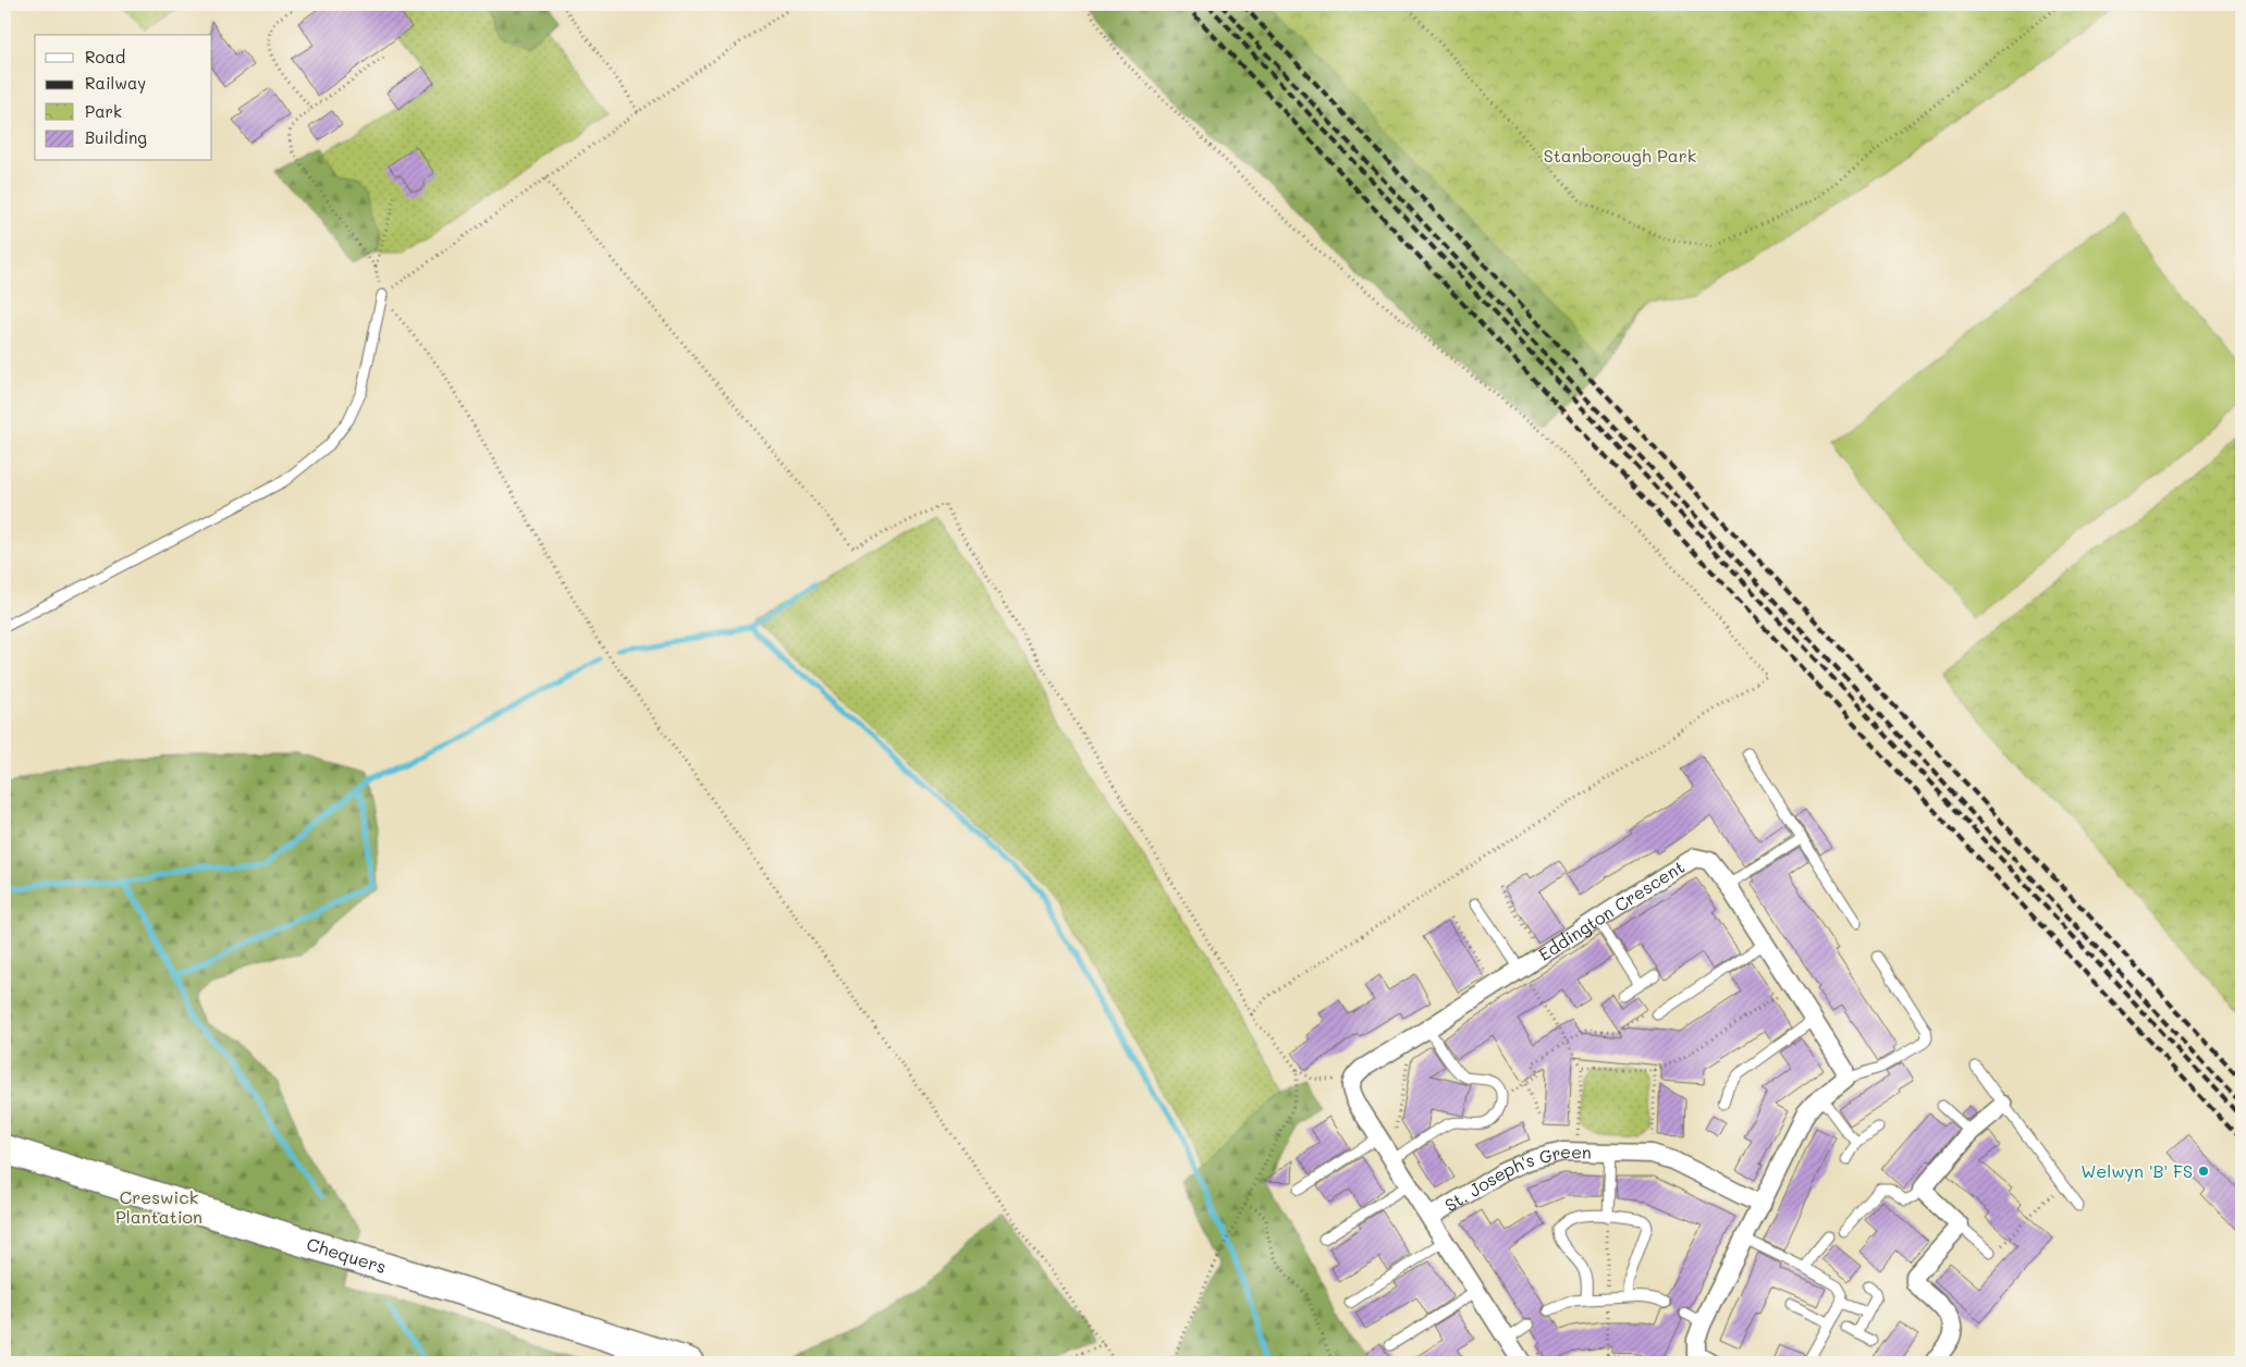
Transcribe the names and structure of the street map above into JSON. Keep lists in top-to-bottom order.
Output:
{
  "streets": {
    "main road": ["Chequers"],
    "street": ["Eddington Crescent", "St. Joseph's Green"]
  },
  "parks": ["Stanborough Park", "Creswick Plantation"],
  "places": ["Welwyn 'B' FS"],
  "legend": [
    "Road",
    "Railway",
    "Park",
    "Building"
  ]
}
